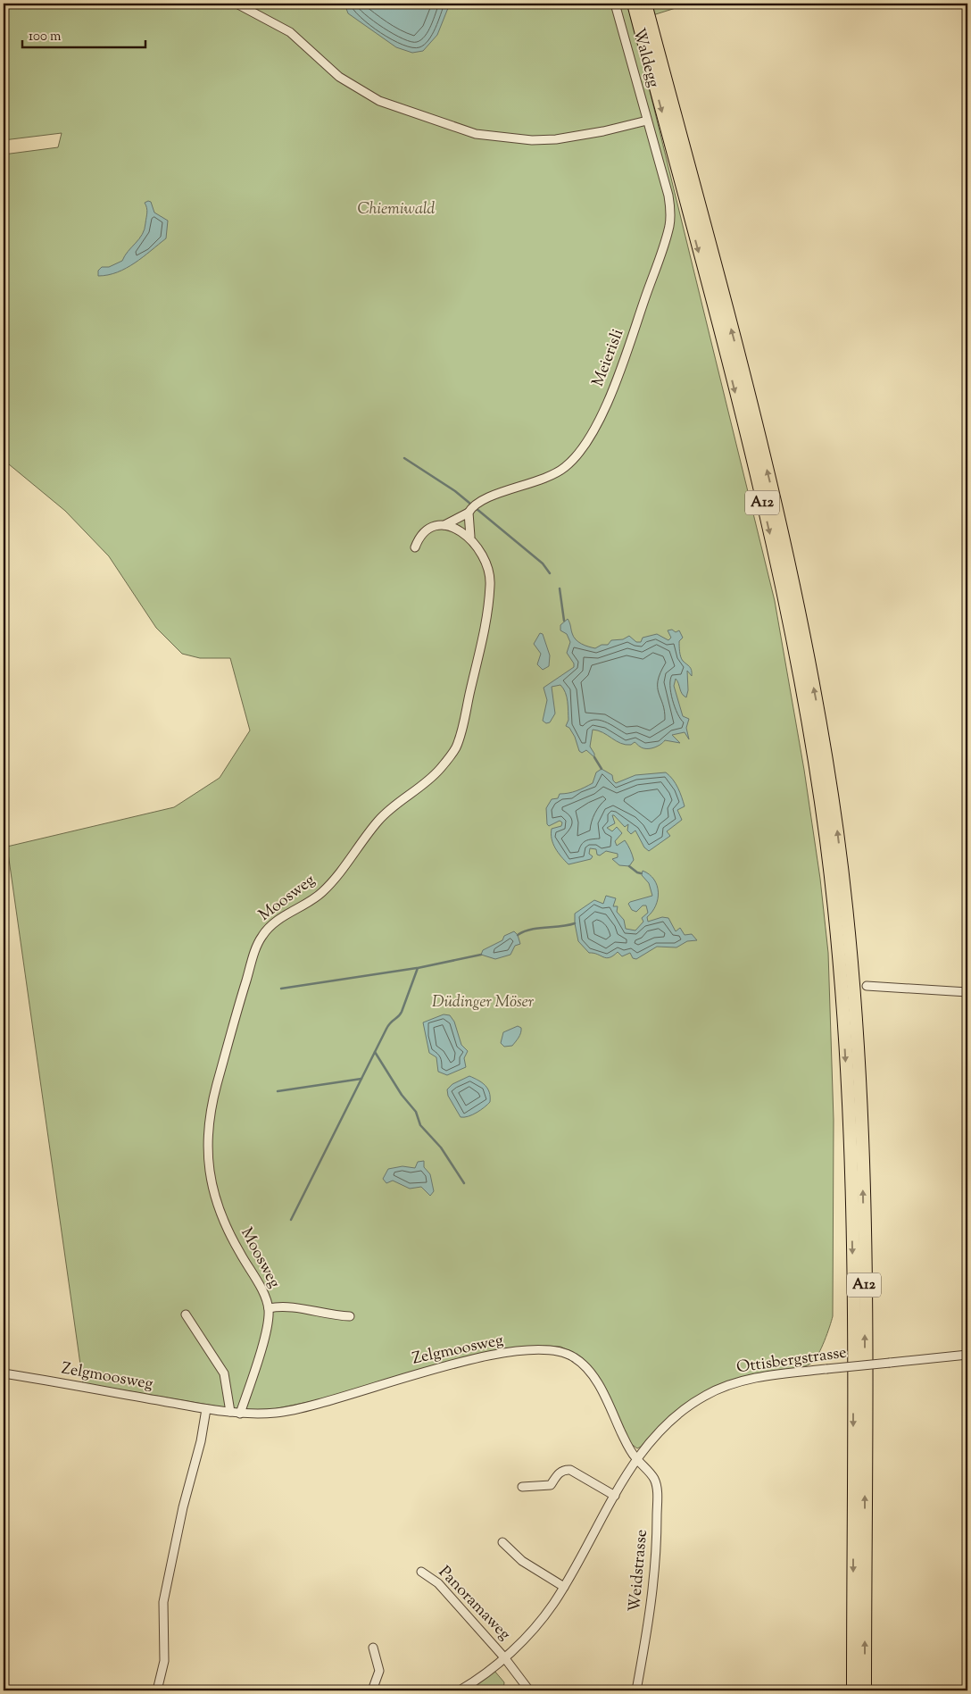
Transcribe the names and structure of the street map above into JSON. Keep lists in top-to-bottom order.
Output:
{
  "streets": {
    "highway": ["A12"],
    "street": [
      "Waldegg",
      "Meierisli",
      "Moosweg",
      "Zelgmoosweg",
      "Ottisbergstrasse",
      "Weidstrasse",
      "Panoramaweg"
    ]
  },
  "crossings": [
    ["Waldegg", "Meierisli"],
    ["Moosweg", "Zelgmoosweg"],
    ["Zelgmoosweg", "Ottisbergstrasse"],
    ["Zelgmoosweg", "Weidstrasse"],
    ["Ottisbergstrasse", "Weidstrasse"],
    ["Ottisbergstrasse", "Panoramaweg"]
  ],
  "parks": ["Chiemiwald", "Düdinger Möser"],
  "scale_bar": "100 m"
}
